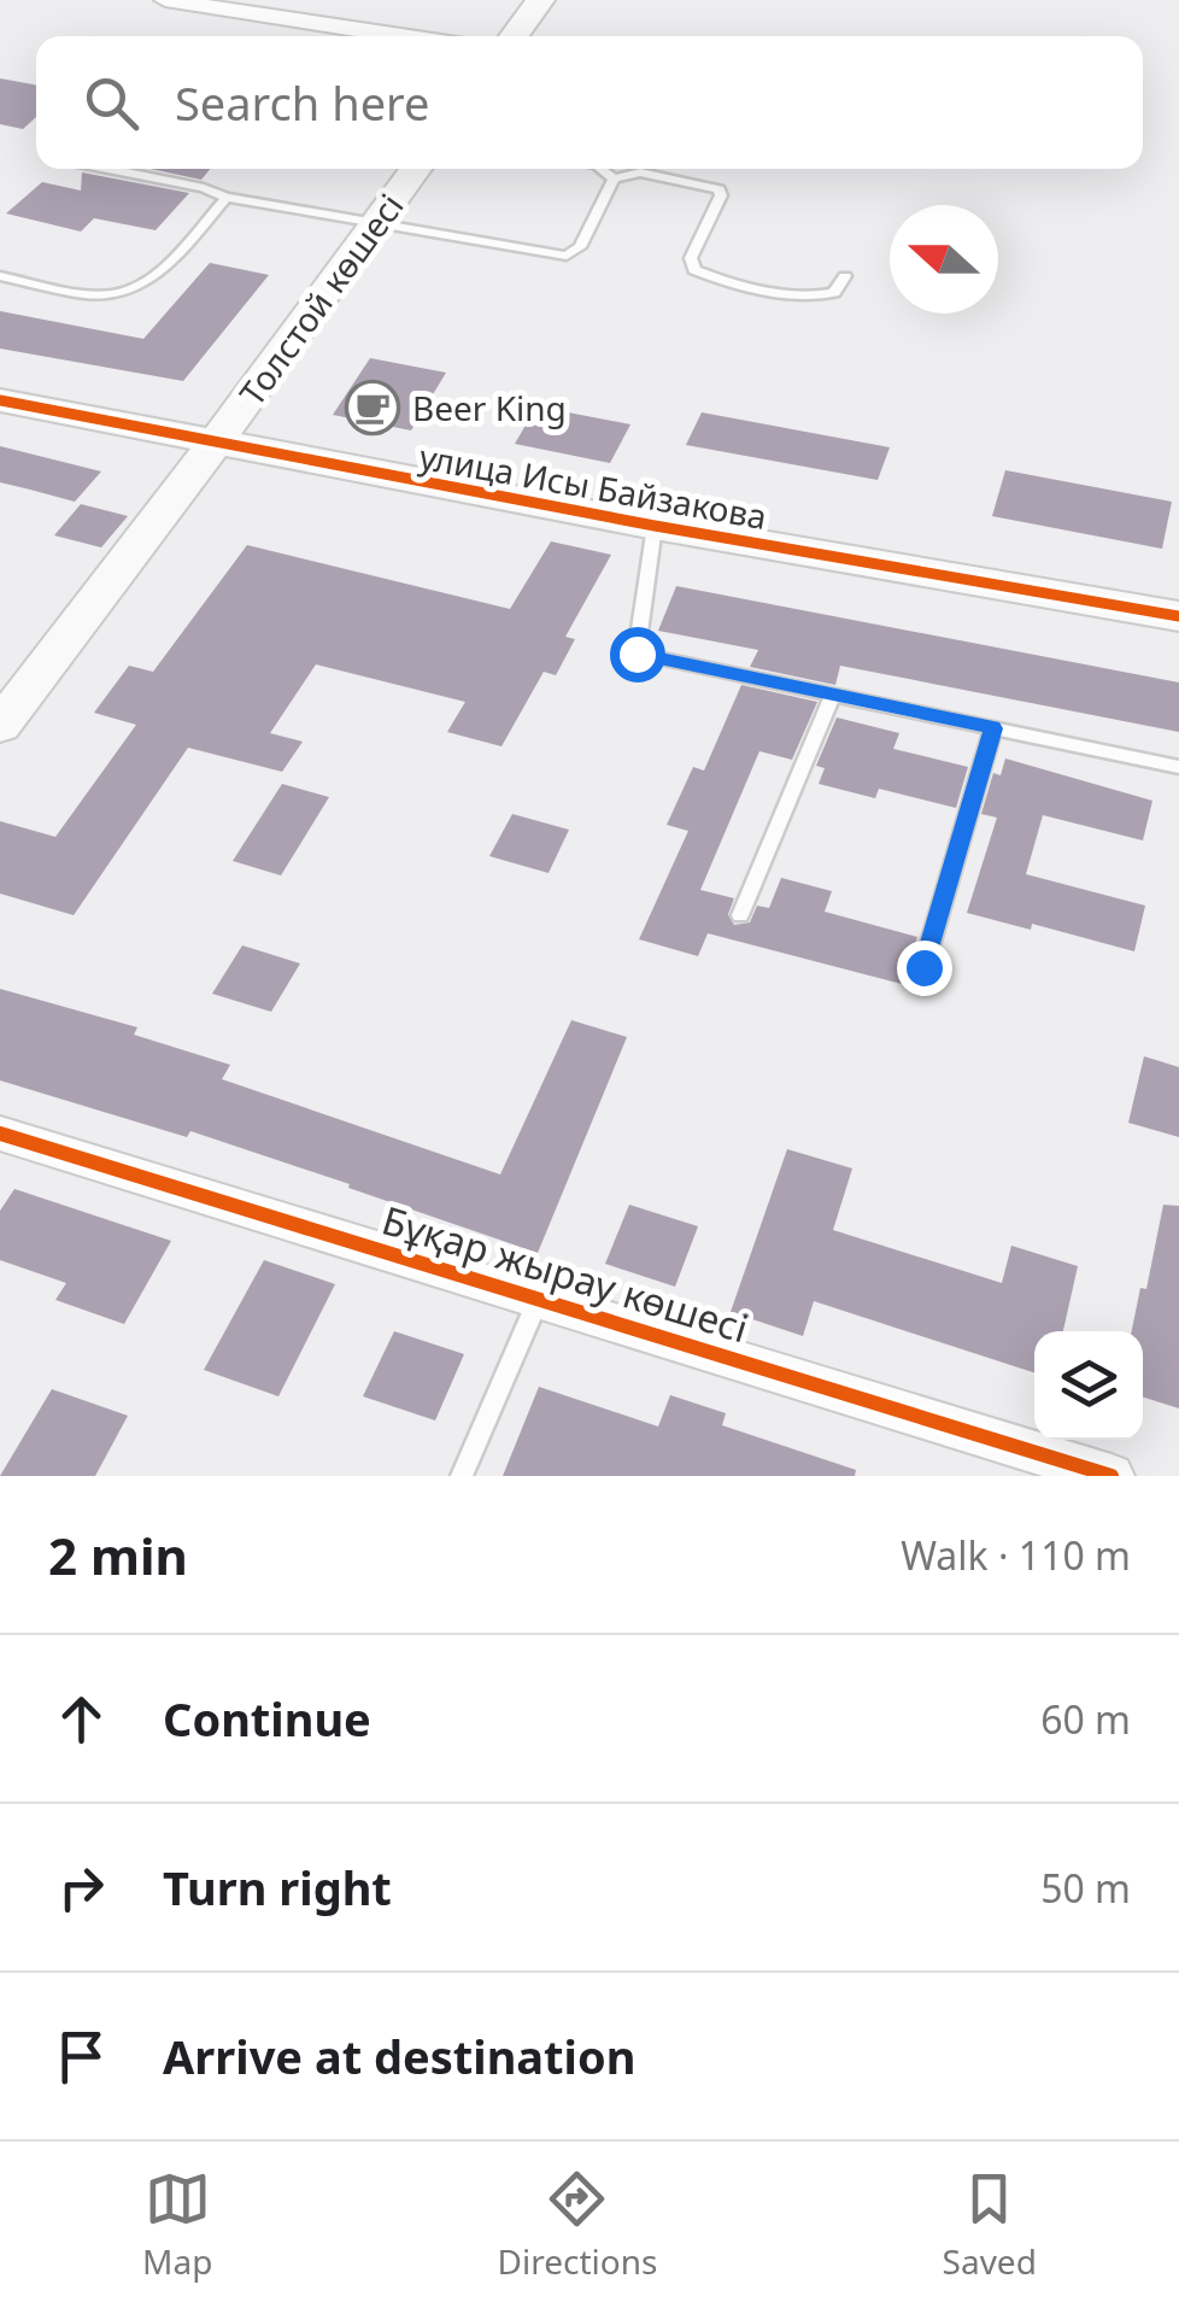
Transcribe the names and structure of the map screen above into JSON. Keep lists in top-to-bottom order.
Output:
{
  "streets": {
    "street": ["Толстой көшесі", "улица Исы Байзакова", "Бұқар жырау көшесі"]
  },
  "crossings": [
    ["Толстой көшесі", "улица Исы Байзакова"]
  ],
  "places": {
    "cafe": ["Beer King"]
  },
  "north": "left",
  "page": {
    "search": "Search here",
    "heading": ["2 min", "Walk · 110 m"],
    "list": [
      ["Continue", "60 m"],
      ["Turn right", "50 m"],
      "Arrive at destination"
    ],
    "nav": ["Map", "Directions", "Saved"]
  }
}
